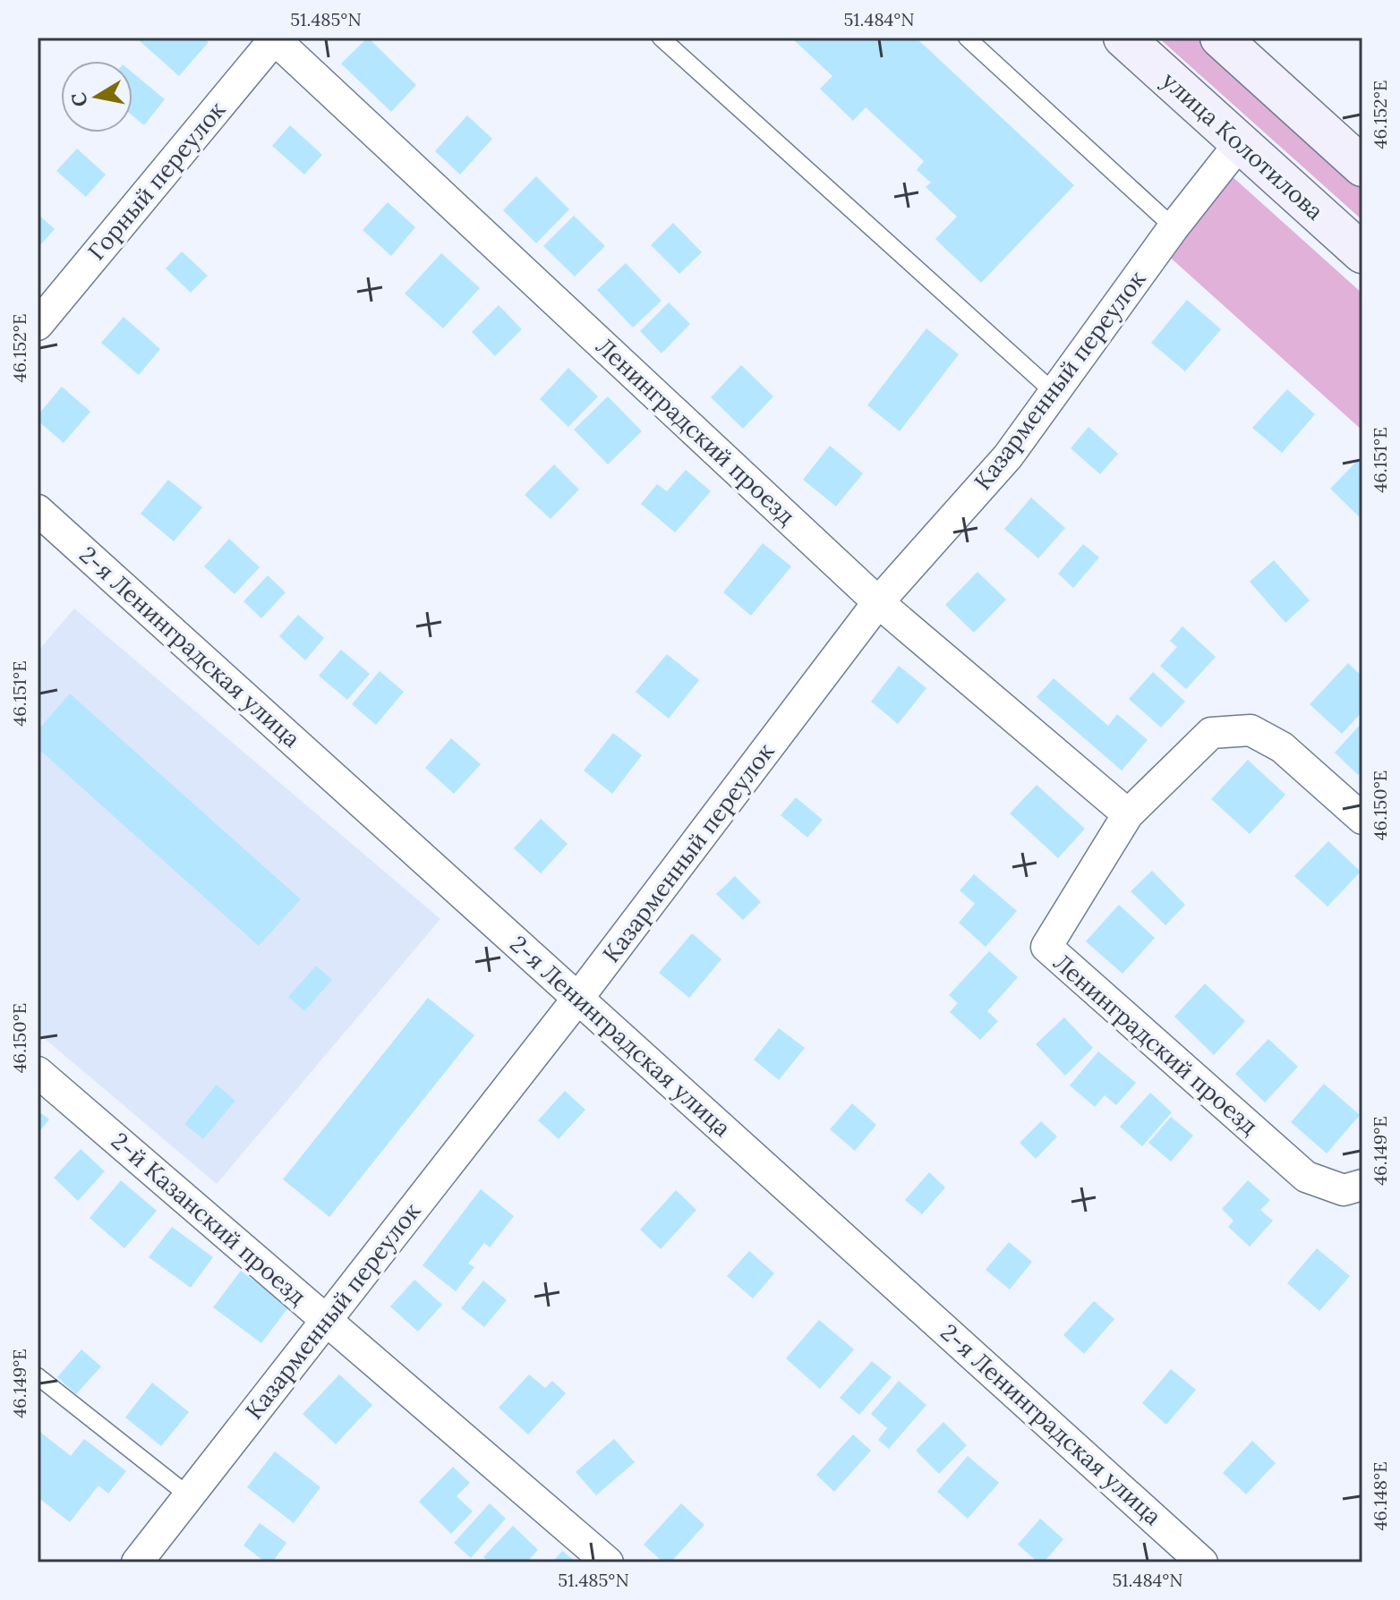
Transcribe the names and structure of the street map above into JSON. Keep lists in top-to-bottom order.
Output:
{
  "streets": {
    "main road": ["улица Колотилова"],
    "street": [
      "Горный переулок",
      "Казарменный переулок",
      "Ленинградский проезд",
      "2-я Ленинградская улица",
      "2-й Казанский проезд"
    ]
  },
  "crossings": [
    ["улица Колотилова", "Казарменный переулок"],
    ["Горный переулок", "Ленинградский проезд"],
    ["Казарменный переулок", "Ленинградский проезд"],
    ["Казарменный переулок", "2-я Ленинградская улица"],
    ["Казарменный переулок", "2-й Казанский проезд"]
  ],
  "north": "left",
  "coordinates": [
    "51.485°N",
    "51.484°N",
    "46.152°E",
    "46.151°E",
    "46.150°E",
    "46.149°E",
    "46.148°E"
  ]
}
